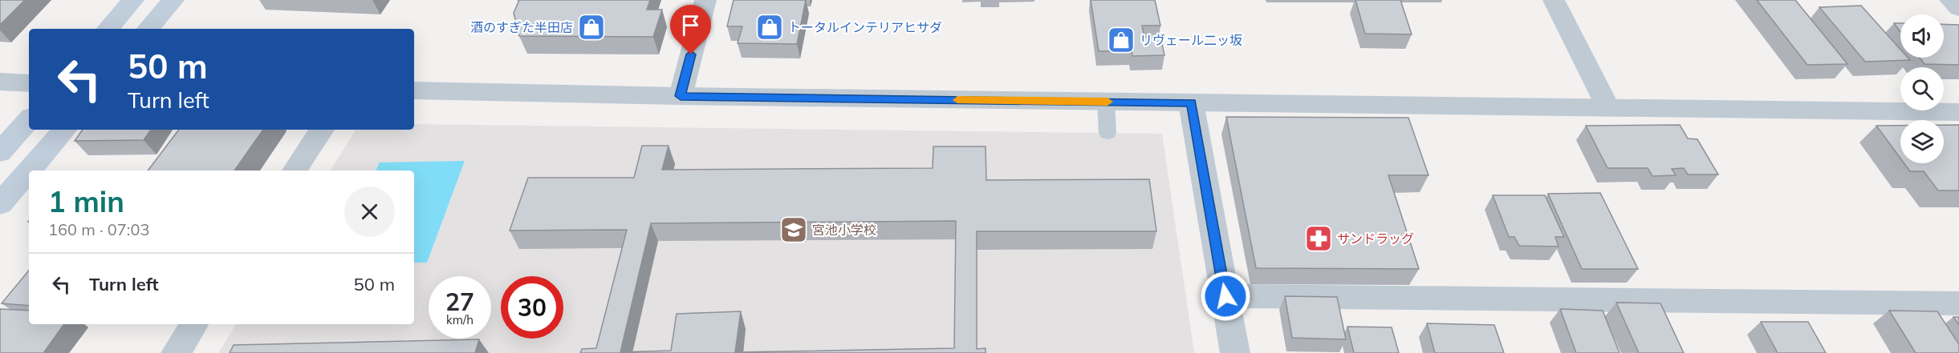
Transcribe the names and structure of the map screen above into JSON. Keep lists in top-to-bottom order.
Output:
{
  "places": {
    "shop": ["酒のすぎた半田店", "トータルインテリアヒサダ", "リヴェール二ッ坂"],
    "school or university": ["宮池小学校"],
    "pharmacy": ["サンドラッグ"]
  },
  "page": {
    "turn": ["50 m", "Turn left"],
    "heading": ["1 min", "160 m · 07:03"],
    "list": [
      {
        "name": "Turn left",
        "value": "50 m"
      }
    ],
    "speed": "27 km/h",
    "limit": "30"
  }
}
